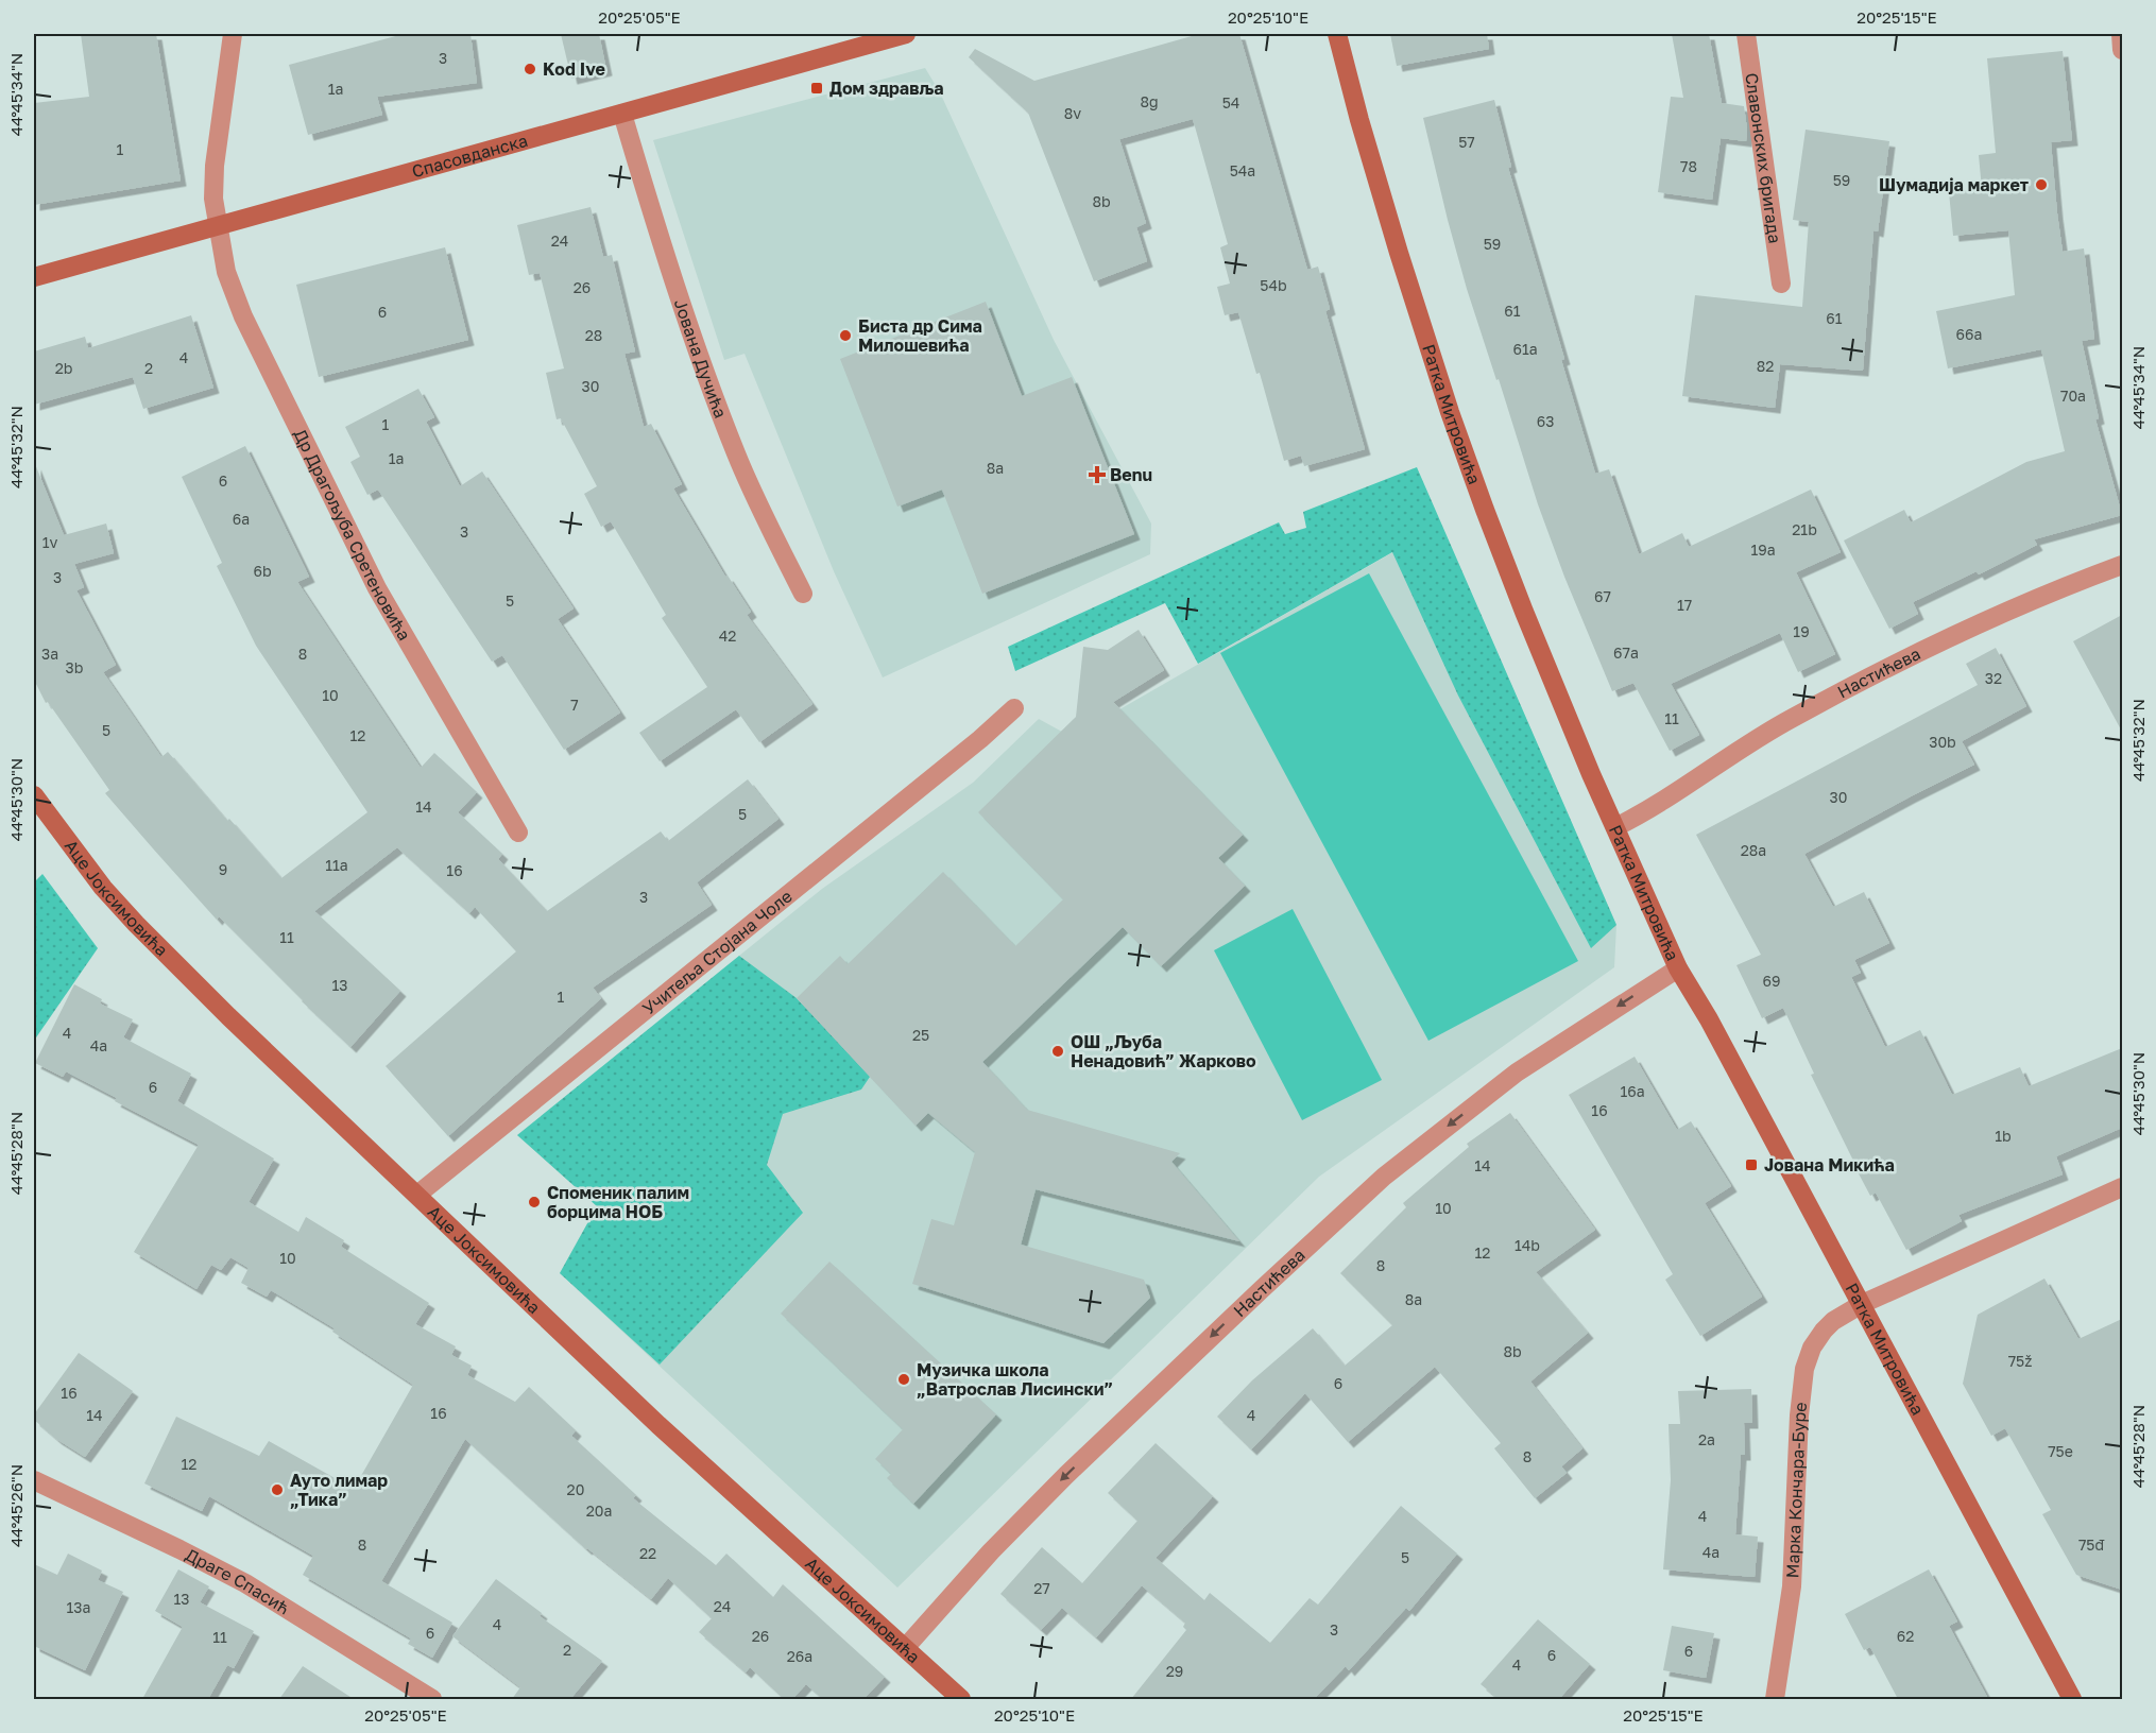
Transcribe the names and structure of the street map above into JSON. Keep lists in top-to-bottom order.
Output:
{
  "streets": {
    "street": [
      "Спасовданска",
      "Славонских бригада",
      "Јована Дучића",
      "Ратка Митровића",
      "Др Драгољуба Сретеновића",
      "Настићева",
      "Аце Јоксимовића",
      "Учитеља Стојана Чоле",
      "Марка Кончара-Буре",
      "Драге Спасић"
    ]
  },
  "crossings": [
    ["Спасовданска", "Јована Дучића"],
    ["Спасовданска", "Др Драгољуба Сретеновића"],
    ["Ратка Митровића", "Настићева"],
    ["Ратка Митровића", "Марка Кончара-Буре"],
    ["Настићева", "Аце Јоксимовића"],
    ["Аце Јоксимовића", "Учитеља Стојана Чоле"]
  ],
  "one_way": ["Настићева"],
  "places": {
    "other": [
      "Kod Ive",
      "Шумадија маркет",
      "Биста др Сима Милошевића",
      "ОШ „Љуба Ненадовић” Жарково",
      "Споменик палим борцима НОБ",
      "Музичка школа „Ватрослав Лисински”",
      "Ауто лимар „Тика”"
    ],
    "transit": ["Дом здравља", "Јована Микића"],
    "health": ["Benu"]
  },
  "house_numbers": [
    "3",
    "1a",
    "8g",
    "54",
    "8v",
    "57",
    "1",
    "78",
    "54a",
    "59",
    "8b",
    "24",
    "59",
    "54b",
    "26",
    "61",
    "6",
    "61",
    "66a",
    "28",
    "61a",
    "4",
    "82",
    "2b",
    "2",
    "30",
    "70a",
    "63",
    "1",
    "1a",
    "8a",
    "6",
    "6a",
    "21b",
    "3",
    "1v",
    "19a",
    "6b",
    "3",
    "67",
    "5",
    "17",
    "19",
    "42",
    "67a",
    "3a",
    "8",
    "3b",
    "32",
    "10",
    "7",
    "11",
    "5",
    "12",
    "30b",
    "30",
    "14",
    "5",
    "28a",
    "11a",
    "9",
    "16",
    "3",
    "11",
    "69",
    "13",
    "1",
    "4",
    "25",
    "4a",
    "6",
    "16a",
    "16",
    "1b",
    "14",
    "10",
    "14b",
    "12",
    "10",
    "8",
    "8a",
    "8b",
    "75ž",
    "6",
    "16",
    "16",
    "14",
    "4",
    "2a",
    "75e",
    "8",
    "12",
    "20",
    "20a",
    "4",
    "8",
    "75đ",
    "4a",
    "22",
    "5",
    "27",
    "13",
    "24",
    "13a",
    "4",
    "3",
    "6",
    "26",
    "62",
    "11",
    "2",
    "6",
    "6",
    "26a",
    "4",
    "29"
  ],
  "coordinates": [
    "20°25'05\"E",
    "20°25'10\"E",
    "20°25'15\"E",
    "44°45'34\"N",
    "44°45'32\"N",
    "44°45'30\"N",
    "44°45'28\"N",
    "44°45'26\"N"
  ]
}
